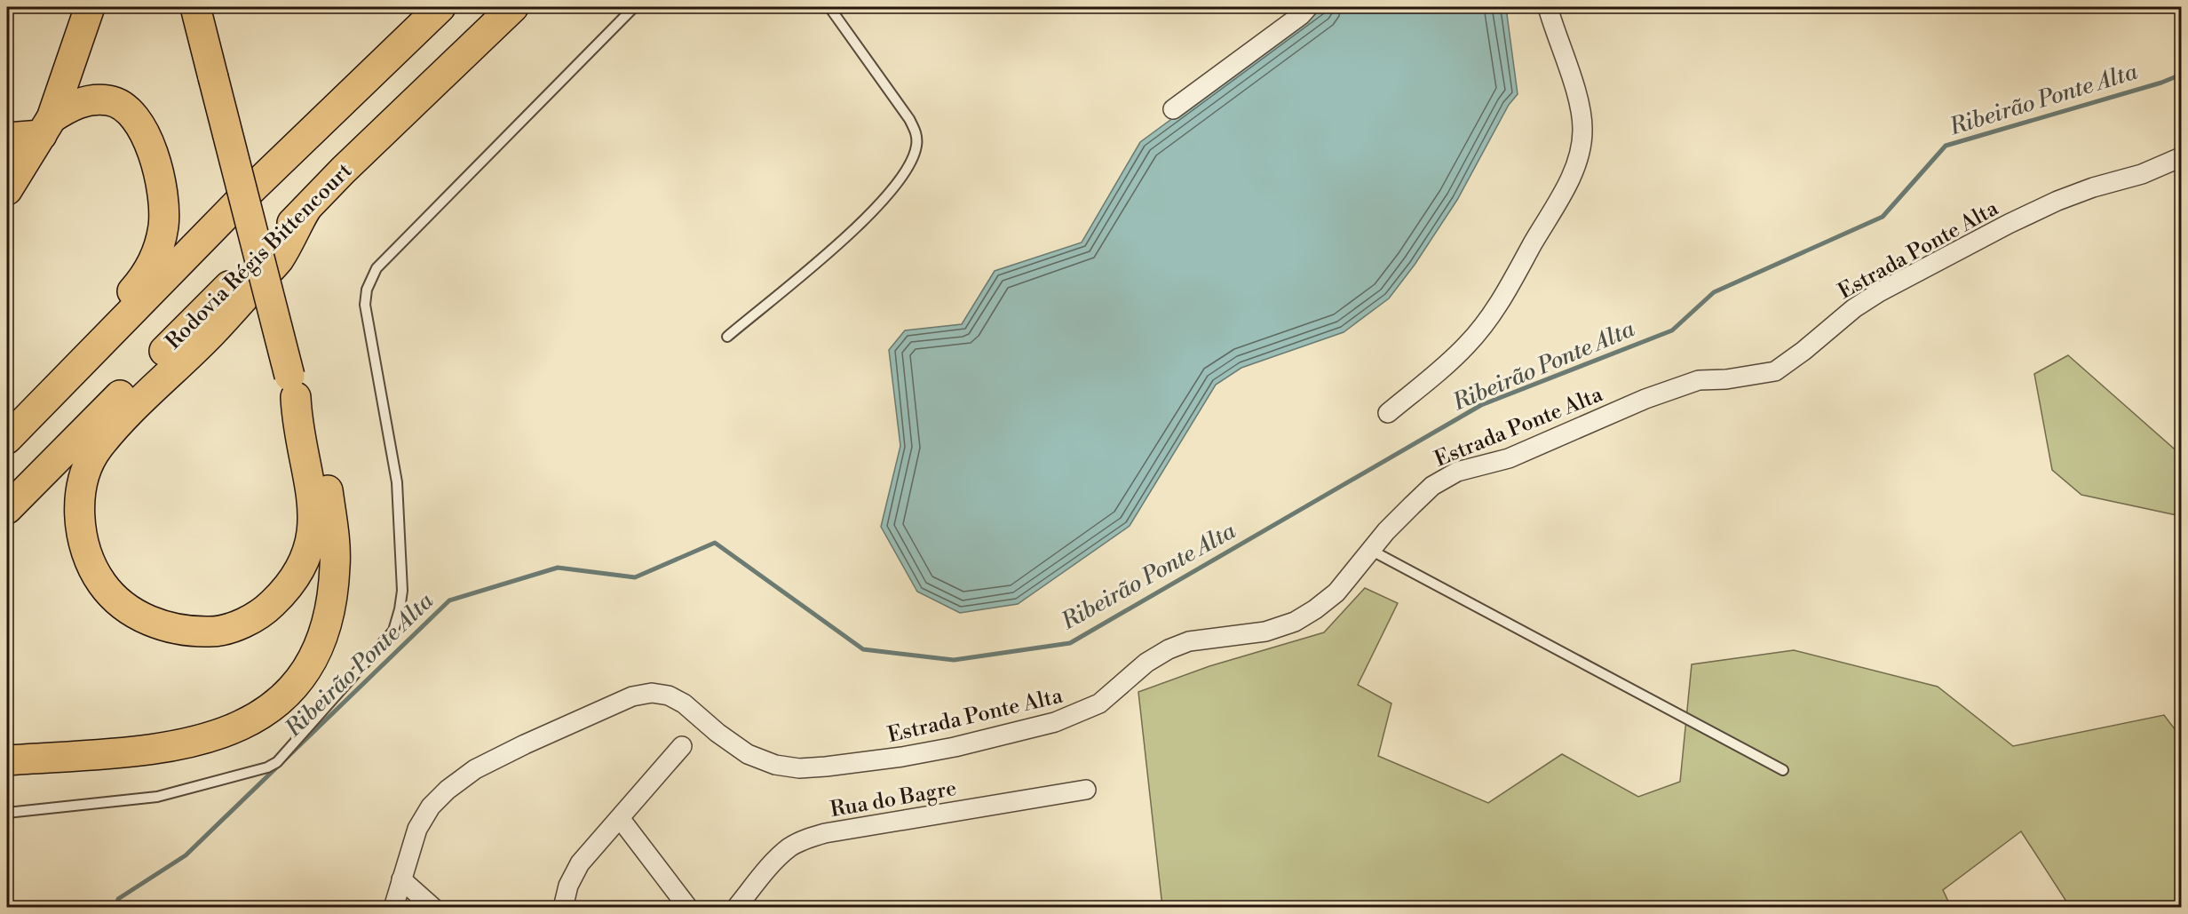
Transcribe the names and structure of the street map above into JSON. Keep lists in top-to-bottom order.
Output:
{
  "streets": {
    "main road": ["Rodovia Régis Bittencourt"],
    "street": ["Estrada Ponte Alta", "Rua do Bagre"]
  },
  "water": ["Ribeirão Ponte Alta"]
}
